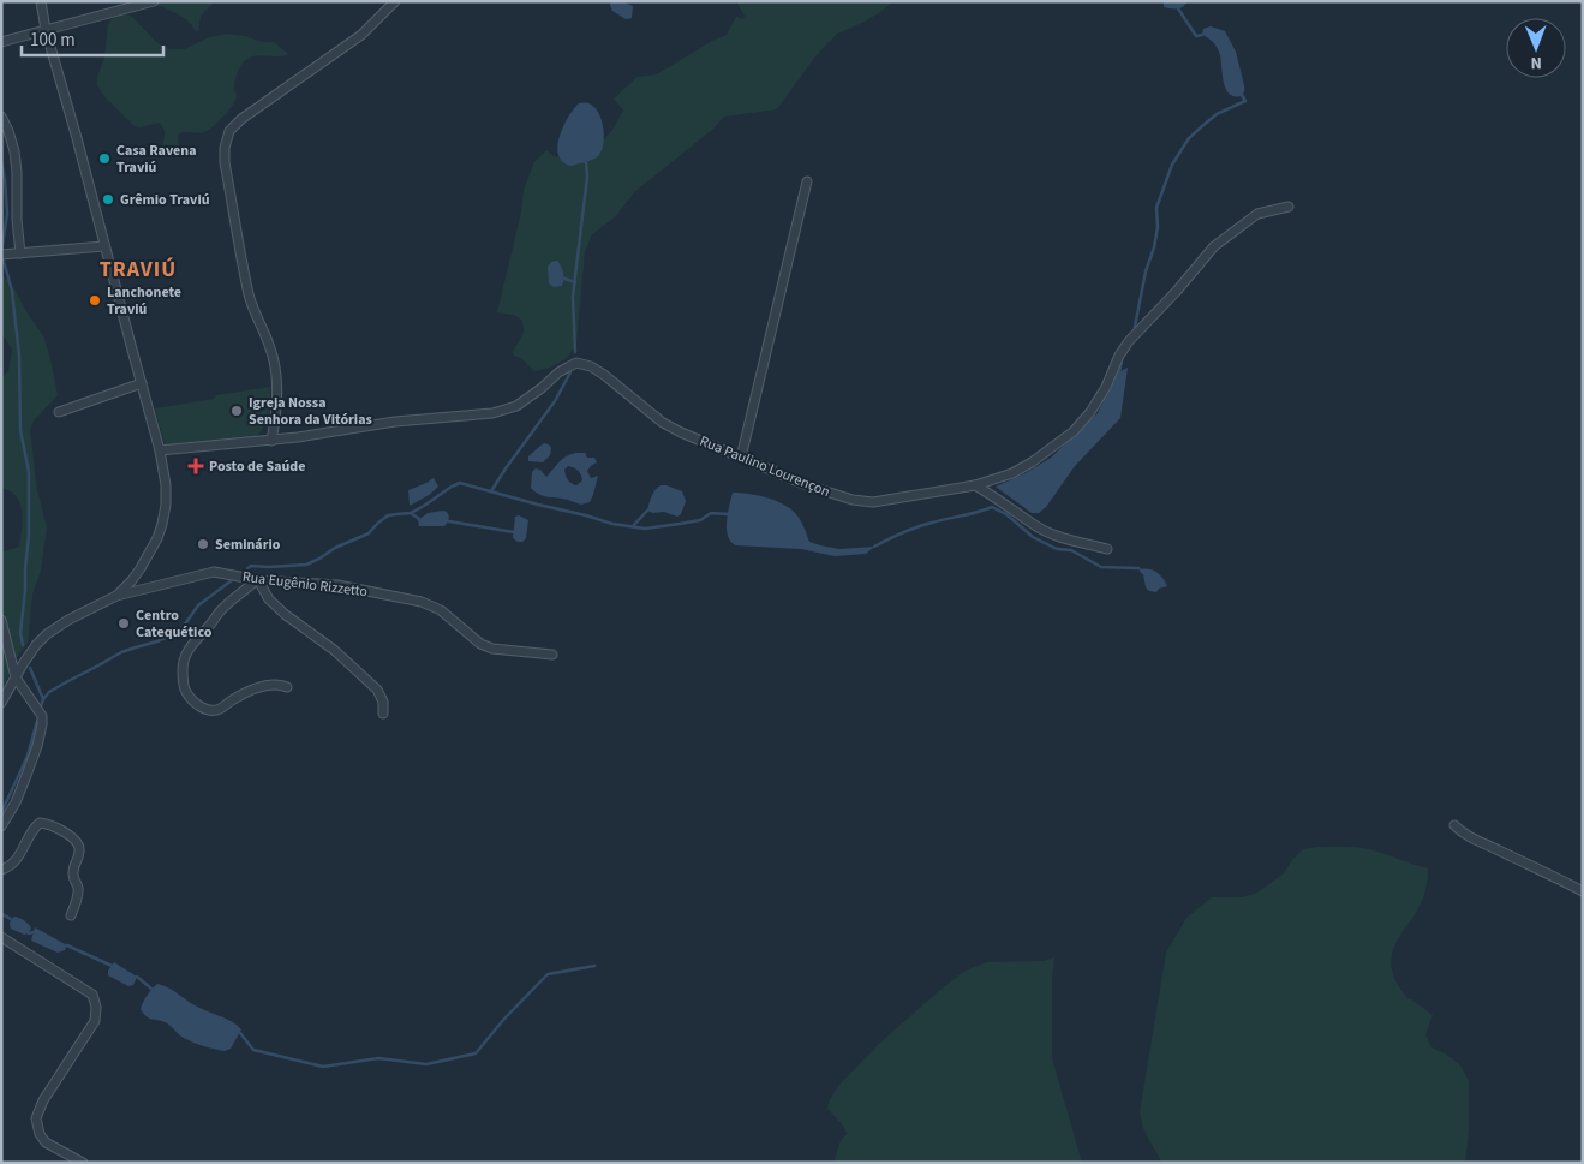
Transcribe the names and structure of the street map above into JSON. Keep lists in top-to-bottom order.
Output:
{
  "streets": {
    "street": ["Rua Paulino Lourençon", "Rua Eugênio Rizzetto"]
  },
  "districts": ["TRAVIÚ"],
  "places": {
    "other": [
      "Casa Ravena Traviú",
      "Grêmio Traviú",
      "Lanchonete Traviú",
      "Igreja Nossa Senhora da Vitórias",
      "Seminário",
      "Centro Catequético"
    ],
    "health": ["Posto de Saúde"]
  },
  "scale_bar": "100 m",
  "north": "bottom"
}
